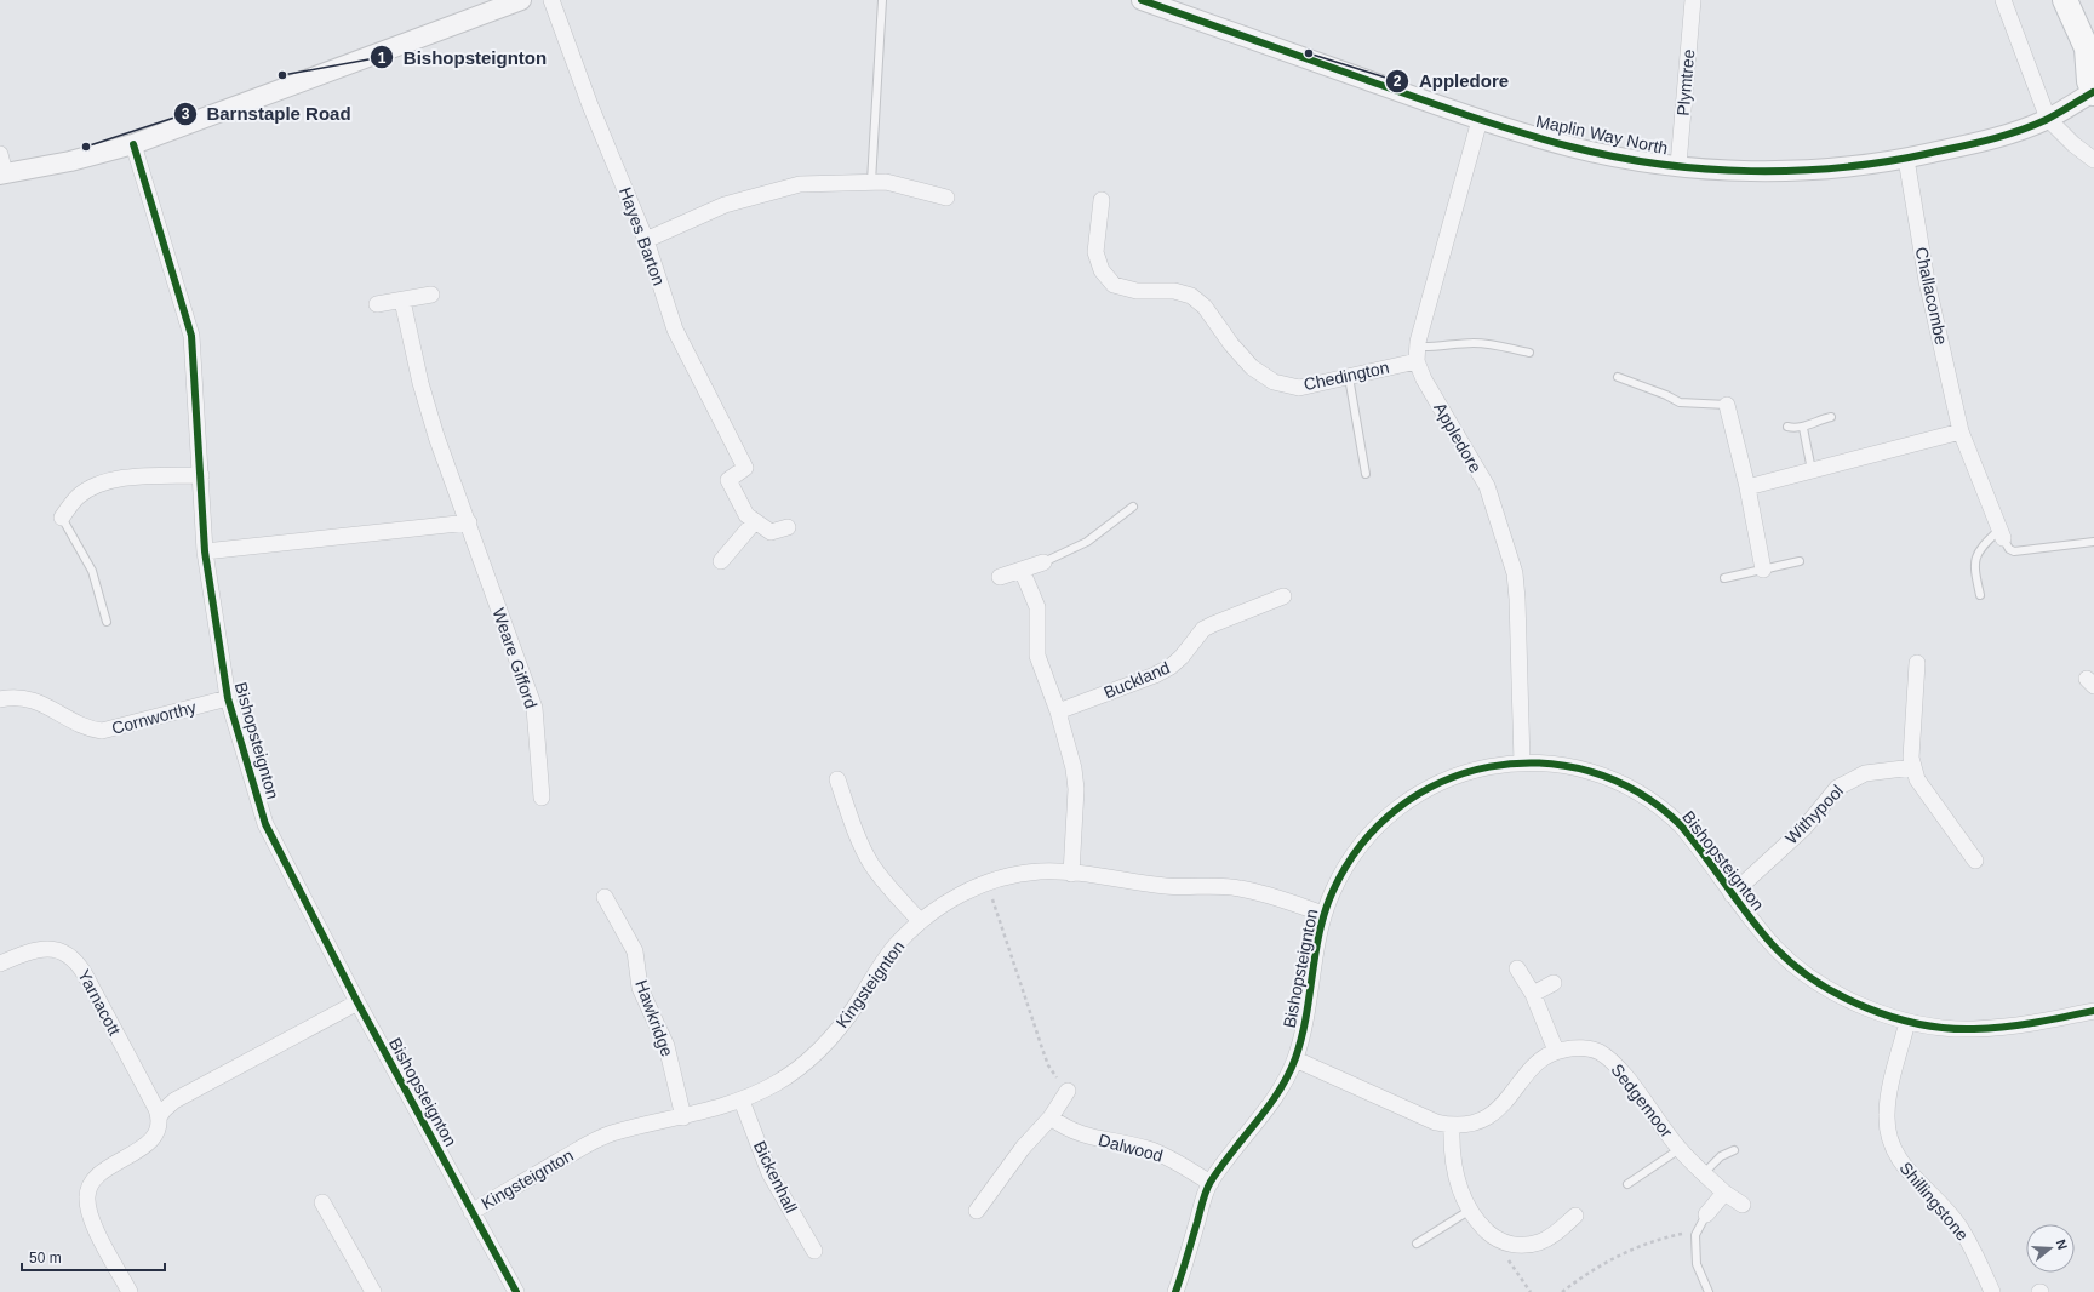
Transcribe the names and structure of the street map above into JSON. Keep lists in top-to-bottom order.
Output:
{
  "streets": {
    "street": [
      "Plymtree",
      "Maplin Way North",
      "Hayes Barton",
      "Challacombe",
      "Chedington",
      "Appledore",
      "Weare Gifford",
      "Buckland",
      "Cornworthy",
      "Bishopsteignton",
      "Withypool",
      "Kingsteignton",
      "Yarnacott",
      "Hawkridge",
      "Sedgemoor",
      "Dalwood",
      "Bickenhall",
      "Shillingstone"
    ]
  },
  "crossings": [
    ["Plymtree", "Maplin Way North"],
    ["Maplin Way North", "Challacombe"],
    ["Chedington", "Appledore"],
    ["Appledore", "Bishopsteignton"],
    ["Cornworthy", "Bishopsteignton"],
    ["Bishopsteignton", "Withypool"],
    ["Bishopsteignton", "Kingsteignton"],
    ["Bishopsteignton", "Sedgemoor"],
    ["Bishopsteignton", "Dalwood"],
    ["Bishopsteignton", "Shillingstone"],
    ["Kingsteignton", "Hawkridge"],
    ["Kingsteignton", "Bickenhall"]
  ],
  "places": ["Appledore", "Bishopsteignton", "Barnstaple Road"],
  "scale_bar": "50 m",
  "north": "right"
}
